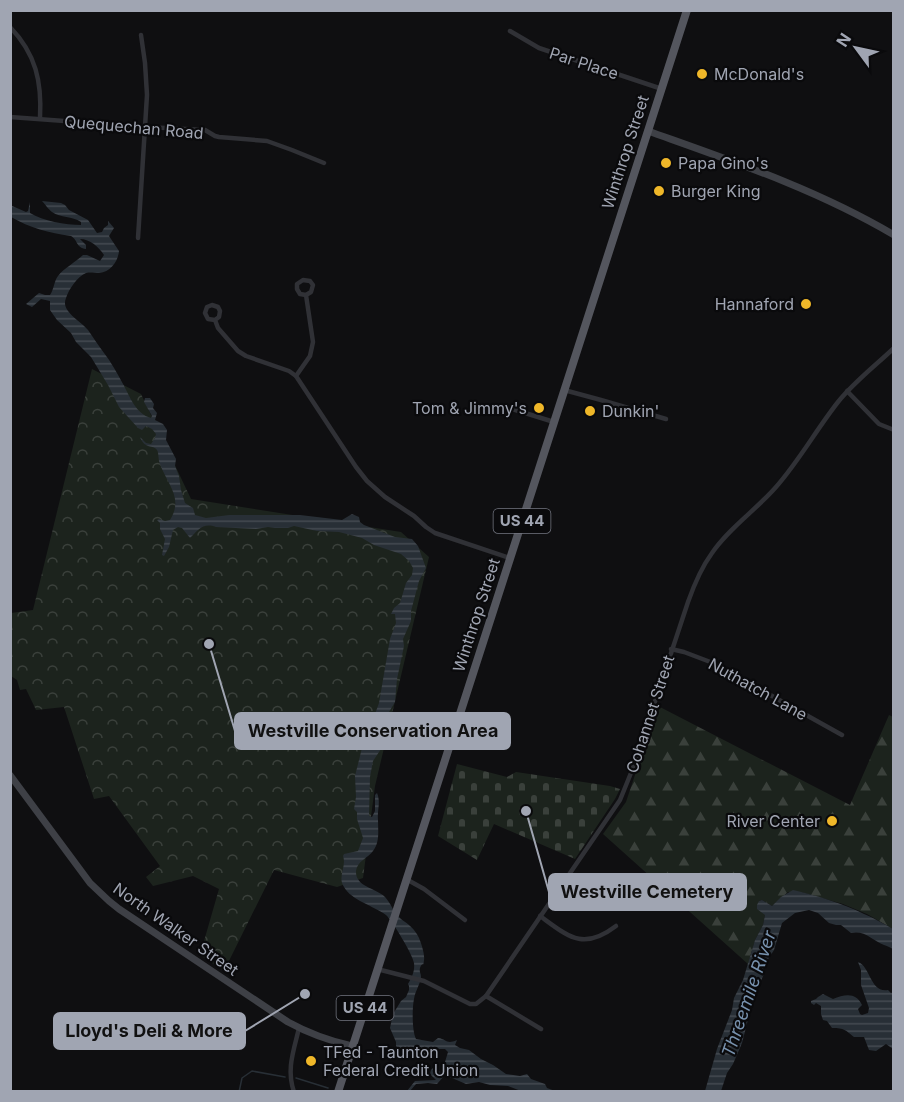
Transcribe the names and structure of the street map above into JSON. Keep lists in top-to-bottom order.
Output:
{
  "streets": {
    "highway": ["Winthrop Street", "US 44"],
    "main road": ["North Walker Street"],
    "street": [
      "Par Place",
      "Quequechan Road",
      "Nuthatch Lane",
      "Cohannet Street"
    ]
  },
  "crossings": [
    ["Par Place", "Winthrop Street"],
    ["Winthrop Street", "North Walker Street"],
    ["Nuthatch Lane", "Cohannet Street"]
  ],
  "water": ["Threemile River"],
  "places": [
    "McDonald's",
    "Papa Gino's",
    "Burger King",
    "Hannaford",
    "Tom & Jimmy's",
    "Dunkin'",
    "Westville Conservation Area",
    "Westville Cemetery",
    "River Center",
    "Lloyd's Deli & More",
    "TFed - Taunton Federal Credit Union"
  ],
  "north": "top left"
}
